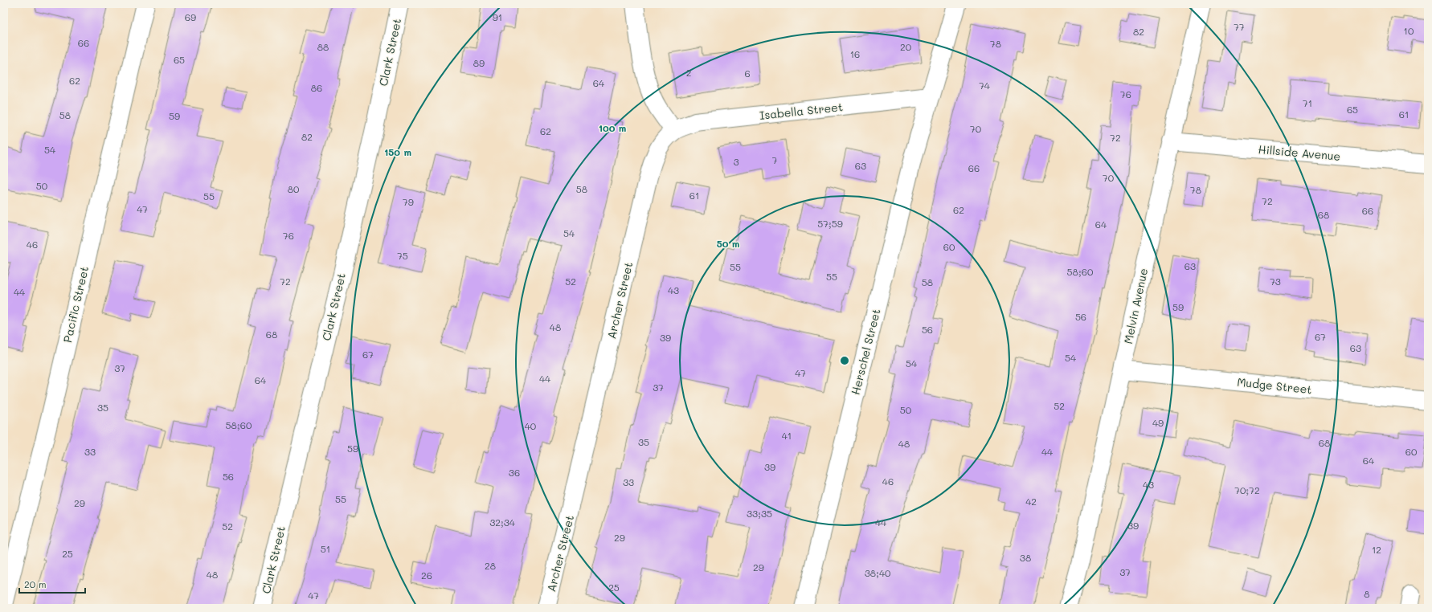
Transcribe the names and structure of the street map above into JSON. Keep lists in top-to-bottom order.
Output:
{
  "streets": {
    "street": [
      "Clark Street",
      "Isabella Street",
      "Hillside Avenue",
      "Archer Street",
      "Pacific Street",
      "Melvin Avenue",
      "Herschel Street",
      "Mudge Street"
    ]
  },
  "crossings": [
    ["Isabella Street", "Archer Street"],
    ["Isabella Street", "Herschel Street"],
    ["Hillside Avenue", "Melvin Avenue"],
    ["Melvin Avenue", "Mudge Street"]
  ],
  "house_numbers": [
    "69",
    "91",
    "77",
    "10",
    "82",
    "66",
    "78",
    "88",
    "20",
    "16",
    "65",
    "89",
    "2",
    "6",
    "62",
    "64",
    "74",
    "86",
    "76",
    "71",
    "65",
    "61",
    "58",
    "59",
    "70",
    "62",
    "82",
    "72",
    "54",
    "7",
    "3",
    "63",
    "66",
    "70",
    "50",
    "80",
    "58",
    "78",
    "61",
    "55",
    "72",
    "79",
    "47",
    "62",
    "66",
    "68",
    "57;59",
    "64",
    "54",
    "76",
    "46",
    "60",
    "75",
    "63",
    "55",
    "58;60",
    "55",
    "72",
    "52",
    "73",
    "58",
    "43",
    "44",
    "59",
    "56",
    "48",
    "56",
    "68",
    "67",
    "39",
    "63",
    "67",
    "54",
    "54",
    "37",
    "47",
    "44",
    "64",
    "37",
    "52",
    "35",
    "50",
    "49",
    "58;60",
    "40",
    "41",
    "35",
    "68",
    "48",
    "59",
    "33",
    "44",
    "60",
    "64",
    "39",
    "36",
    "56",
    "46",
    "33",
    "43",
    "70;72",
    "55",
    "42",
    "29",
    "33;35",
    "32;34",
    "44",
    "39",
    "52",
    "29",
    "51",
    "12",
    "25",
    "38",
    "28",
    "29",
    "37",
    "38;40",
    "48",
    "26",
    "25",
    "8",
    "47"
  ],
  "scale_bar": "20 m",
  "rings": ["100 m", "150 m", "50 m"]
}
